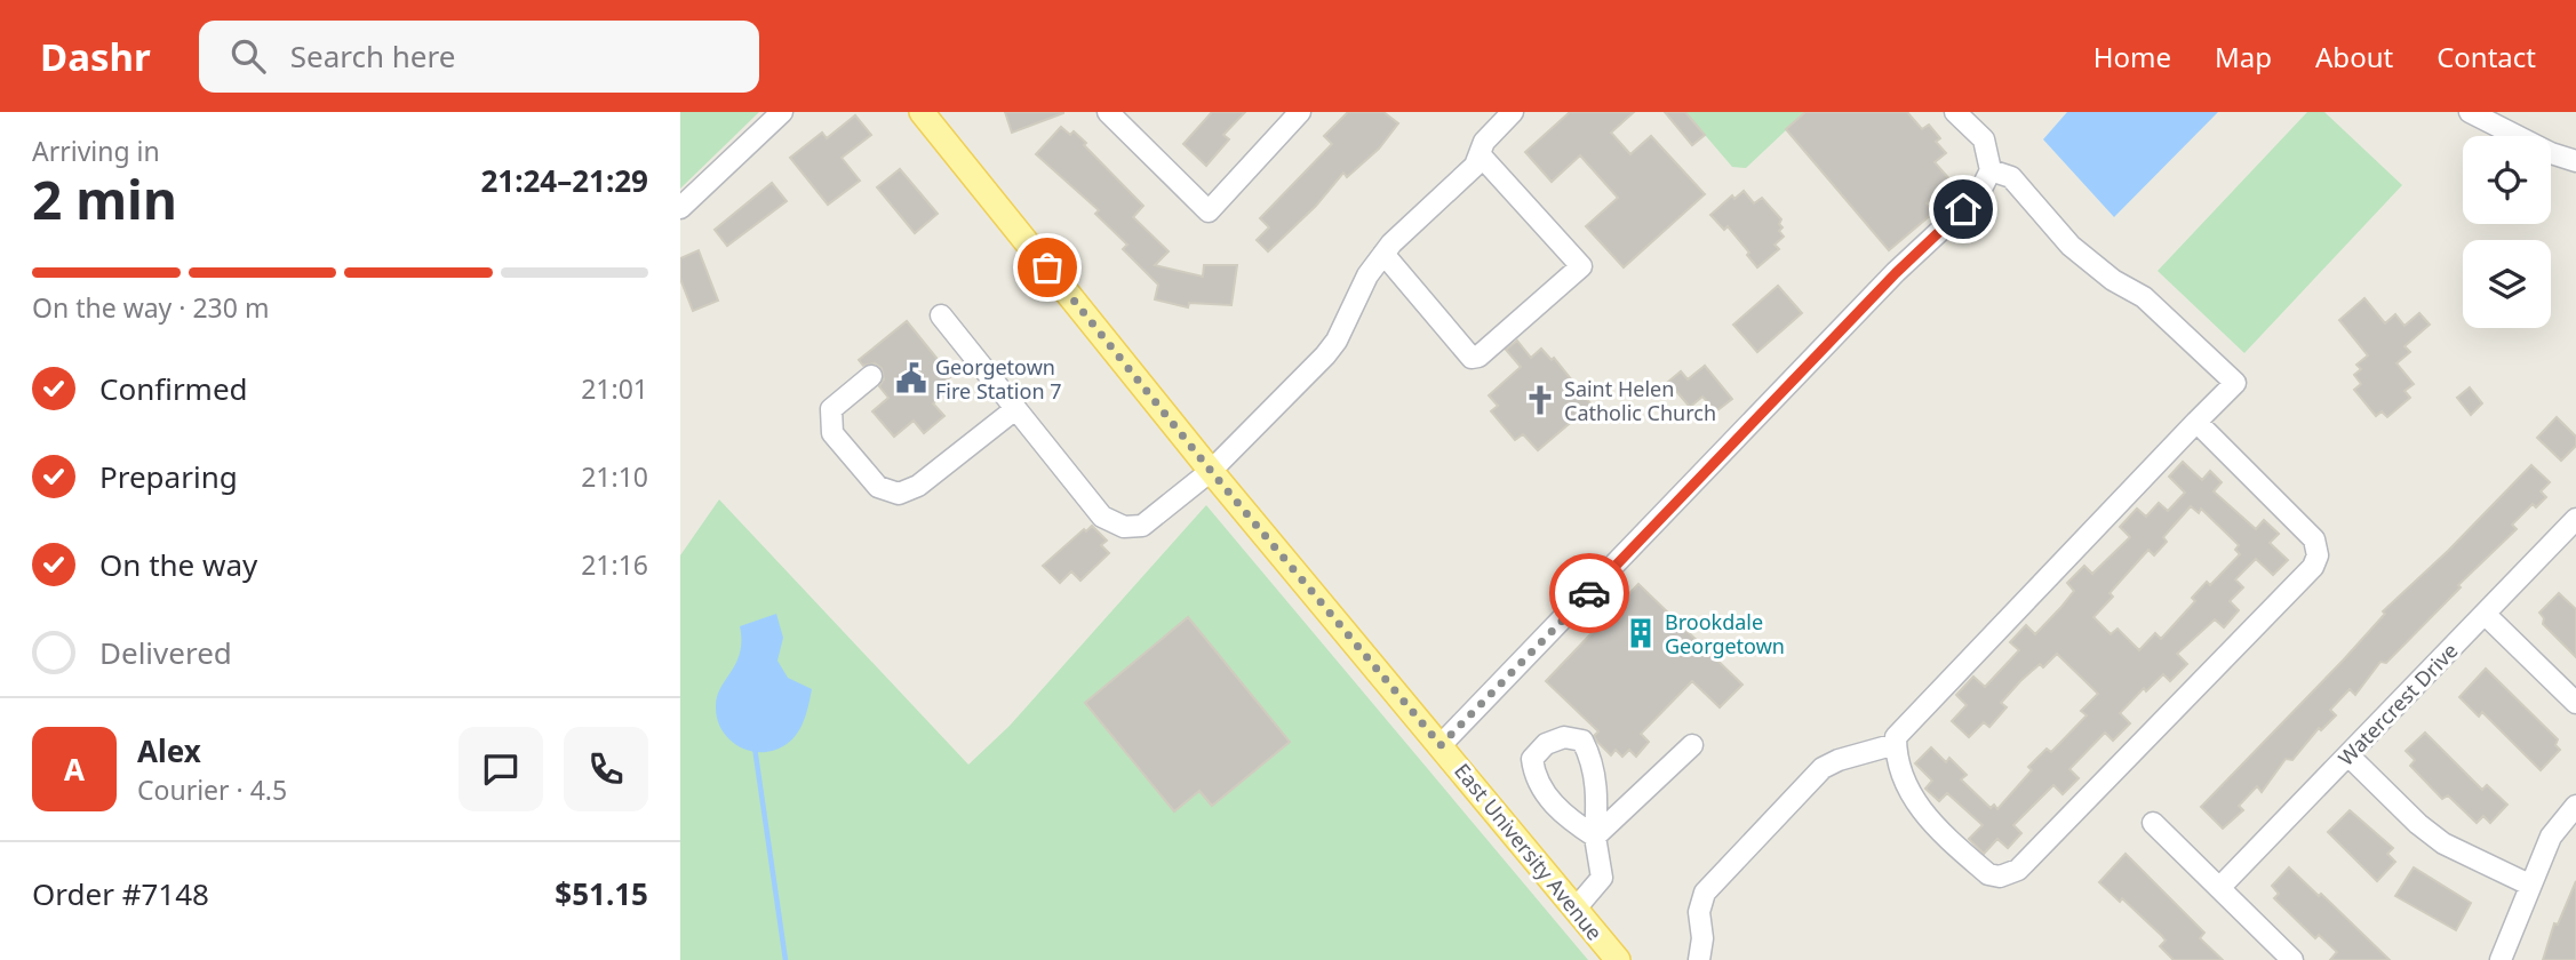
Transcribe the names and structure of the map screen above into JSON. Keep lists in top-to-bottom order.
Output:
{
  "streets": {
    "main road": ["East University Avenue"],
    "street": ["Watercrest Drive"]
  },
  "places": {
    "public building": ["Georgetown Fire Station 7"],
    "church": ["Saint Helen Catholic Church"],
    "building": ["Brookdale Georgetown"]
  },
  "page": {
    "header": "Dashr",
    "search": "Search here",
    "nav": [
      "Home",
      "Map",
      "About",
      "Contact"
    ],
    "heading": ["2 min", "Arriving in", "21:24–21:29"],
    "panel": [
      "Alex",
      "Courier · 4.5",
      "Order #7148",
      "$51.15"
    ],
    "bar": "On the way · 230 m",
    "list": [
      ["Confirmed", "21:01"],
      ["Preparing", "21:10"],
      ["On the way", "21:16"],
      "Delivered"
    ],
    "round": "A"
  }
}
